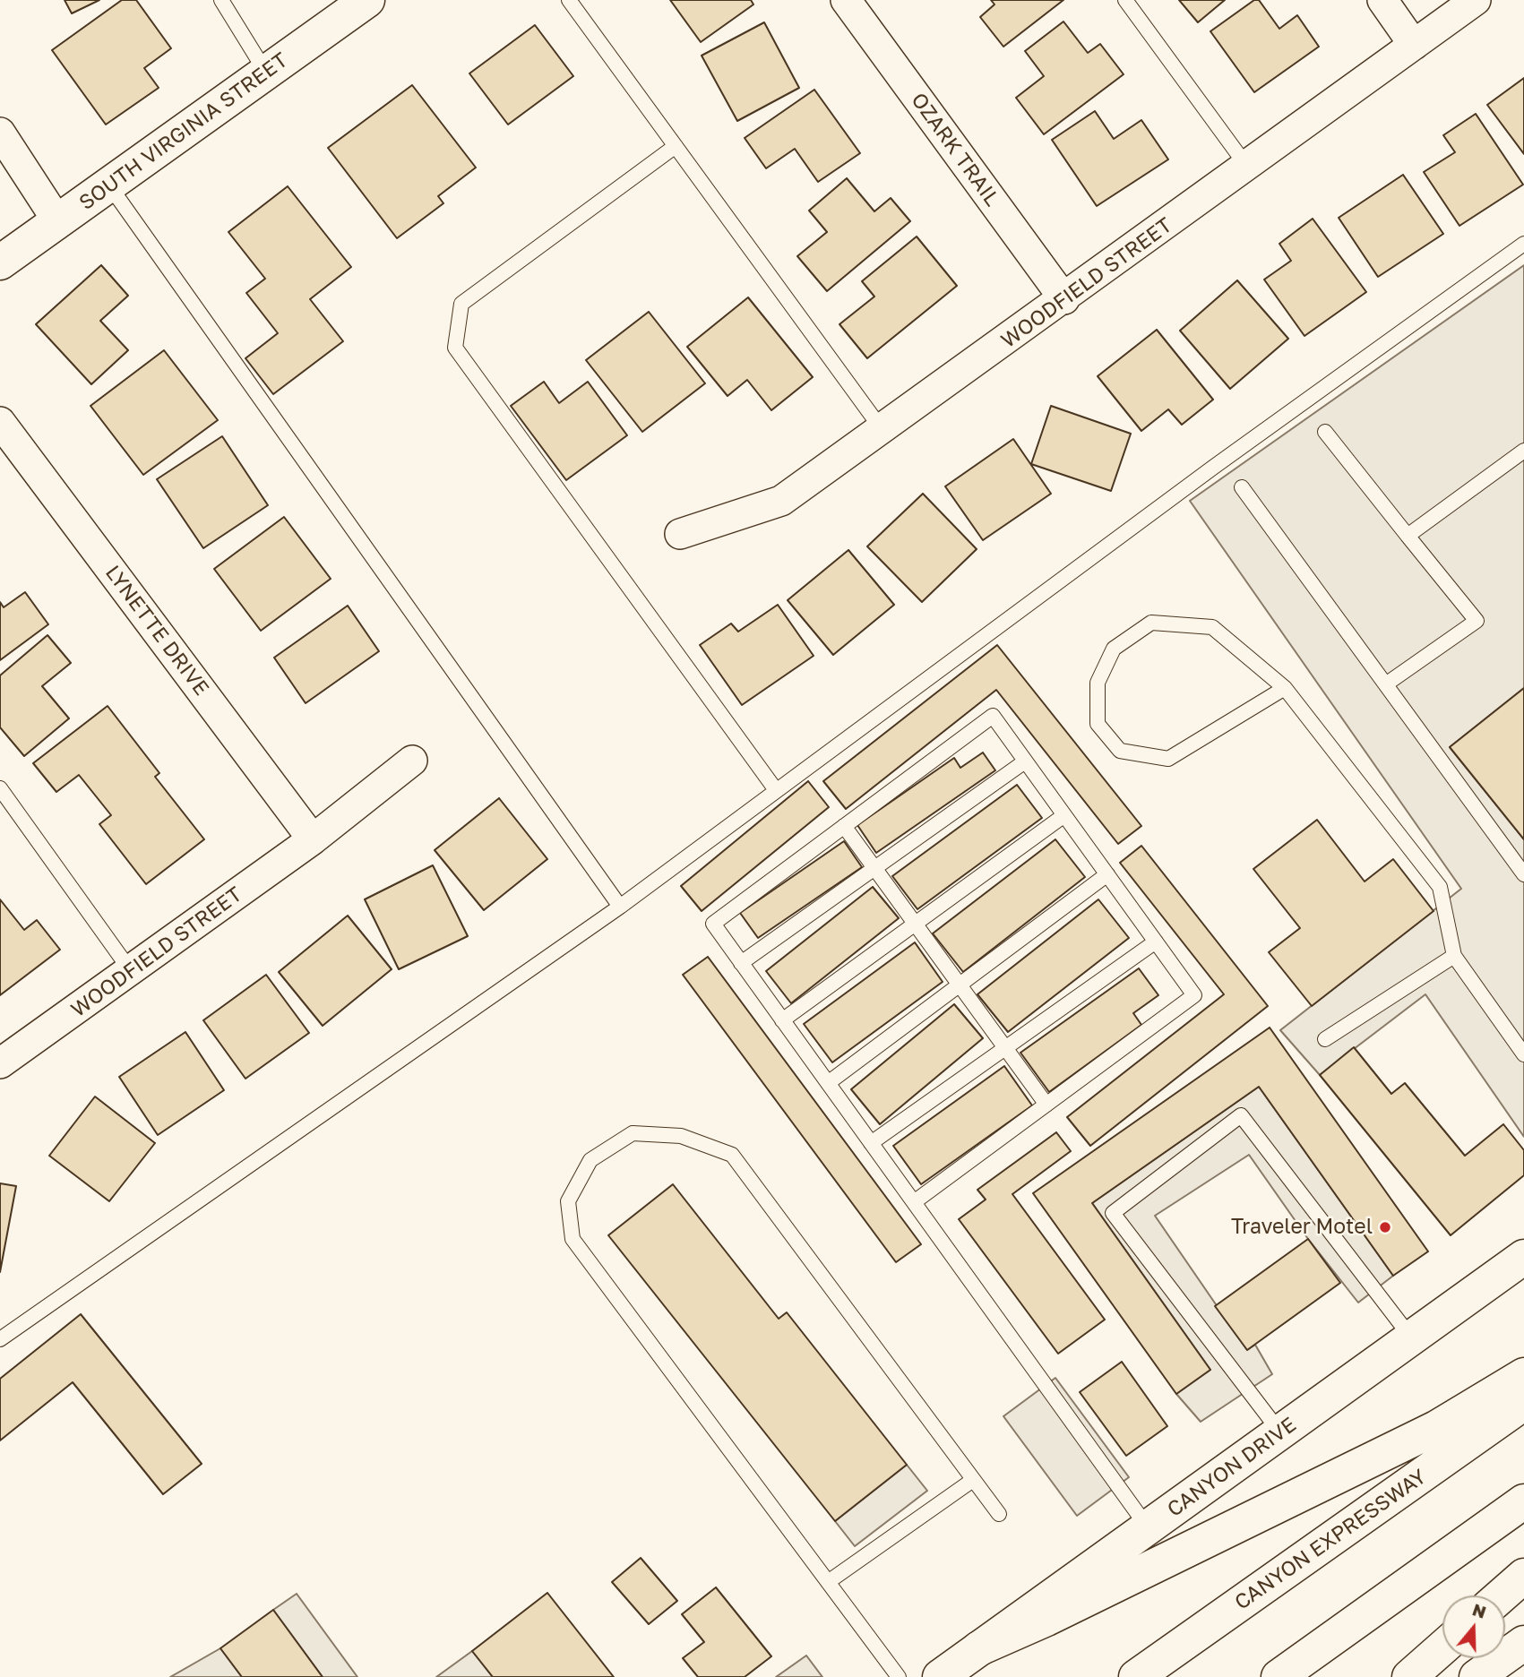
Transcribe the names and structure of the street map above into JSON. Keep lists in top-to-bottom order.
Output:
{
  "streets": {
    "main road": ["SOUTH VIRGINIA STREET", "CANYON DRIVE", "CANYON EXPRESSWAY"],
    "street": ["OZARK TRAIL", "WOODFIELD STREET", "LYNETTE DRIVE"]
  },
  "crossings": [
    ["OZARK TRAIL", "WOODFIELD STREET"],
    ["WOODFIELD STREET", "LYNETTE DRIVE"]
  ],
  "places": ["Traveler Motel"],
  "north": "top"
}
